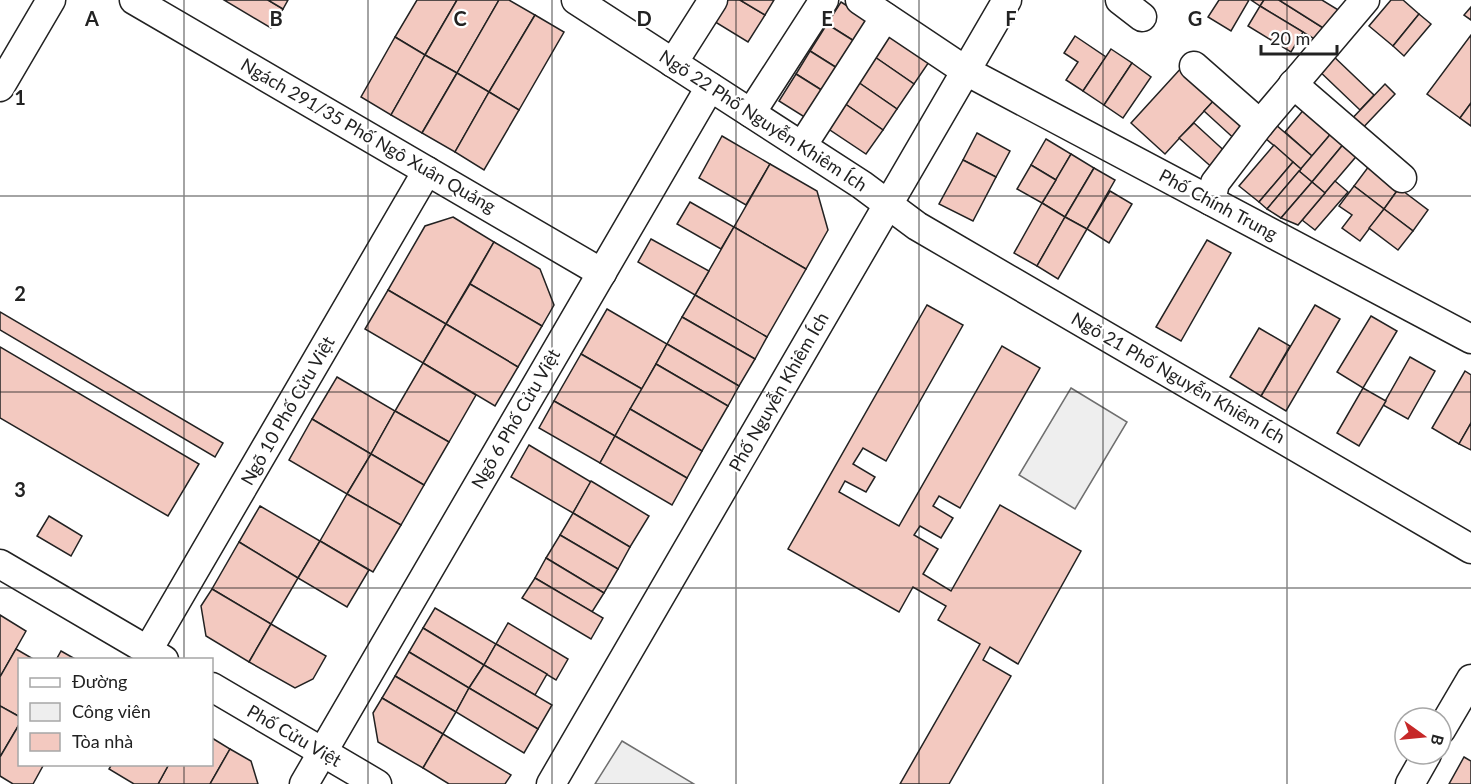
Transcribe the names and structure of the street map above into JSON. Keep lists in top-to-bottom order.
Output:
{
  "streets": {
    "street": [
      "Ngõ 22 Phố Nguyễn Khiêm Ích",
      "Ngách 291/35 Phố Ngô Xuân Quảng",
      "Phố Chính Trung",
      "Ngõ 21 Phố Nguyễn Khiêm Ích",
      "Phố Nguyễn Khiêm Ích",
      "Ngõ 10 Phố Cửu Việt",
      "Ngõ 6 Phố Cửu Việt",
      "Phố Cửu Việt"
    ]
  },
  "crossings": [
    ["Ngõ 22 Phố Nguyễn Khiêm Ích", "Ngõ 21 Phố Nguyễn Khiêm Ích"],
    ["Ngõ 22 Phố Nguyễn Khiêm Ích", "Phố Nguyễn Khiêm Ích"],
    ["Ngõ 22 Phố Nguyễn Khiêm Ích", "Ngõ 6 Phố Cửu Việt"],
    ["Ngách 291/35 Phố Ngô Xuân Quảng", "Ngõ 10 Phố Cửu Việt"],
    ["Ngách 291/35 Phố Ngô Xuân Quảng", "Ngõ 6 Phố Cửu Việt"],
    ["Phố Chính Trung", "Phố Nguyễn Khiêm Ích"],
    ["Ngõ 21 Phố Nguyễn Khiêm Ích", "Phố Nguyễn Khiêm Ích"],
    ["Ngõ 6 Phố Cửu Việt", "Phố Cửu Việt"]
  ],
  "legend": ["Đường", "Công viên", "Tòa nhà"],
  "scale_bar": "20 m",
  "north": "right",
  "grid": {
    "columns": [
      "A",
      "B",
      "C",
      "D",
      "E",
      "F",
      "G"
    ],
    "rows": ["1", "2", "3"]
  }
}
